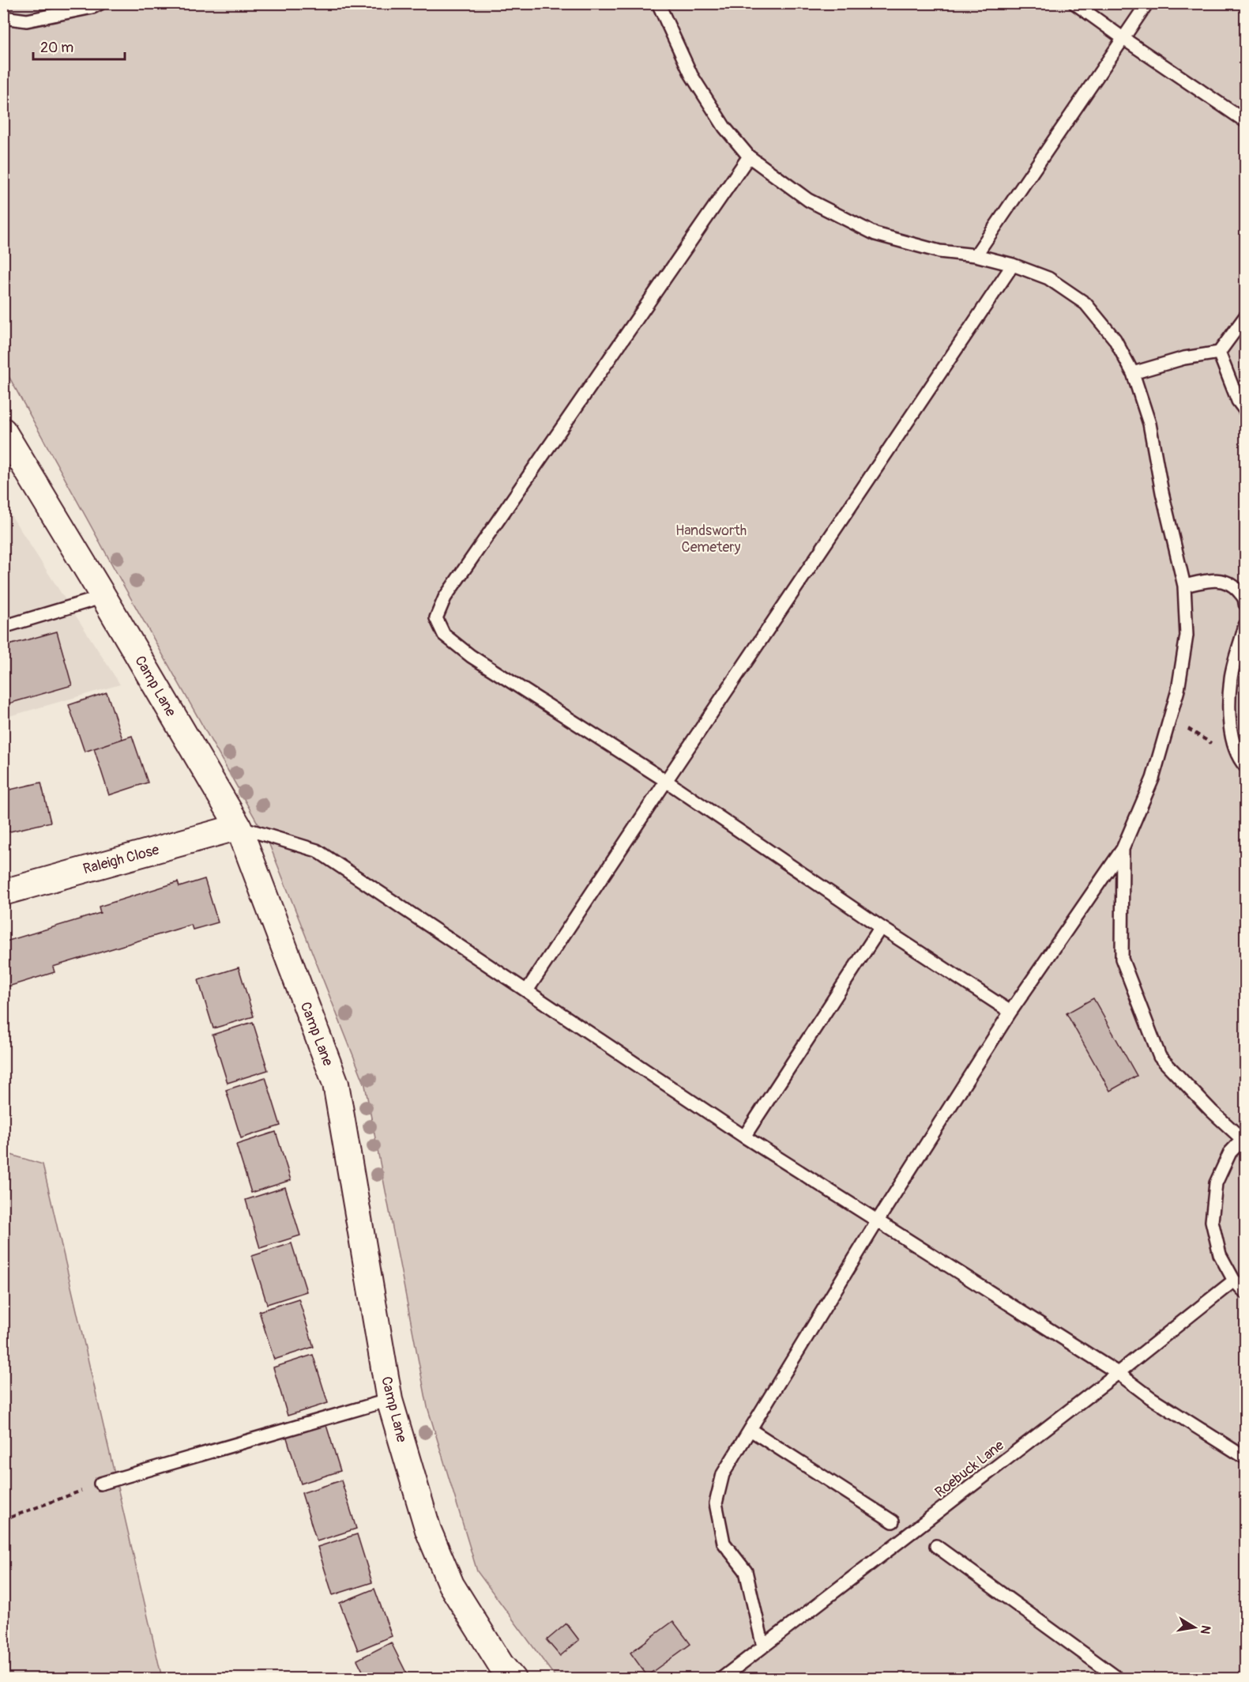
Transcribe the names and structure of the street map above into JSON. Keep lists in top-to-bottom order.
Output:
{
  "streets": {
    "street": ["Camp Lane", "Raleigh Close"],
    "lane": ["Roebuck Lane"]
  },
  "crossings": [
    ["Camp Lane", "Raleigh Close"]
  ],
  "parks": ["Handsworth Cemetery"],
  "scale_bar": "20 m",
  "north": "right"
}
